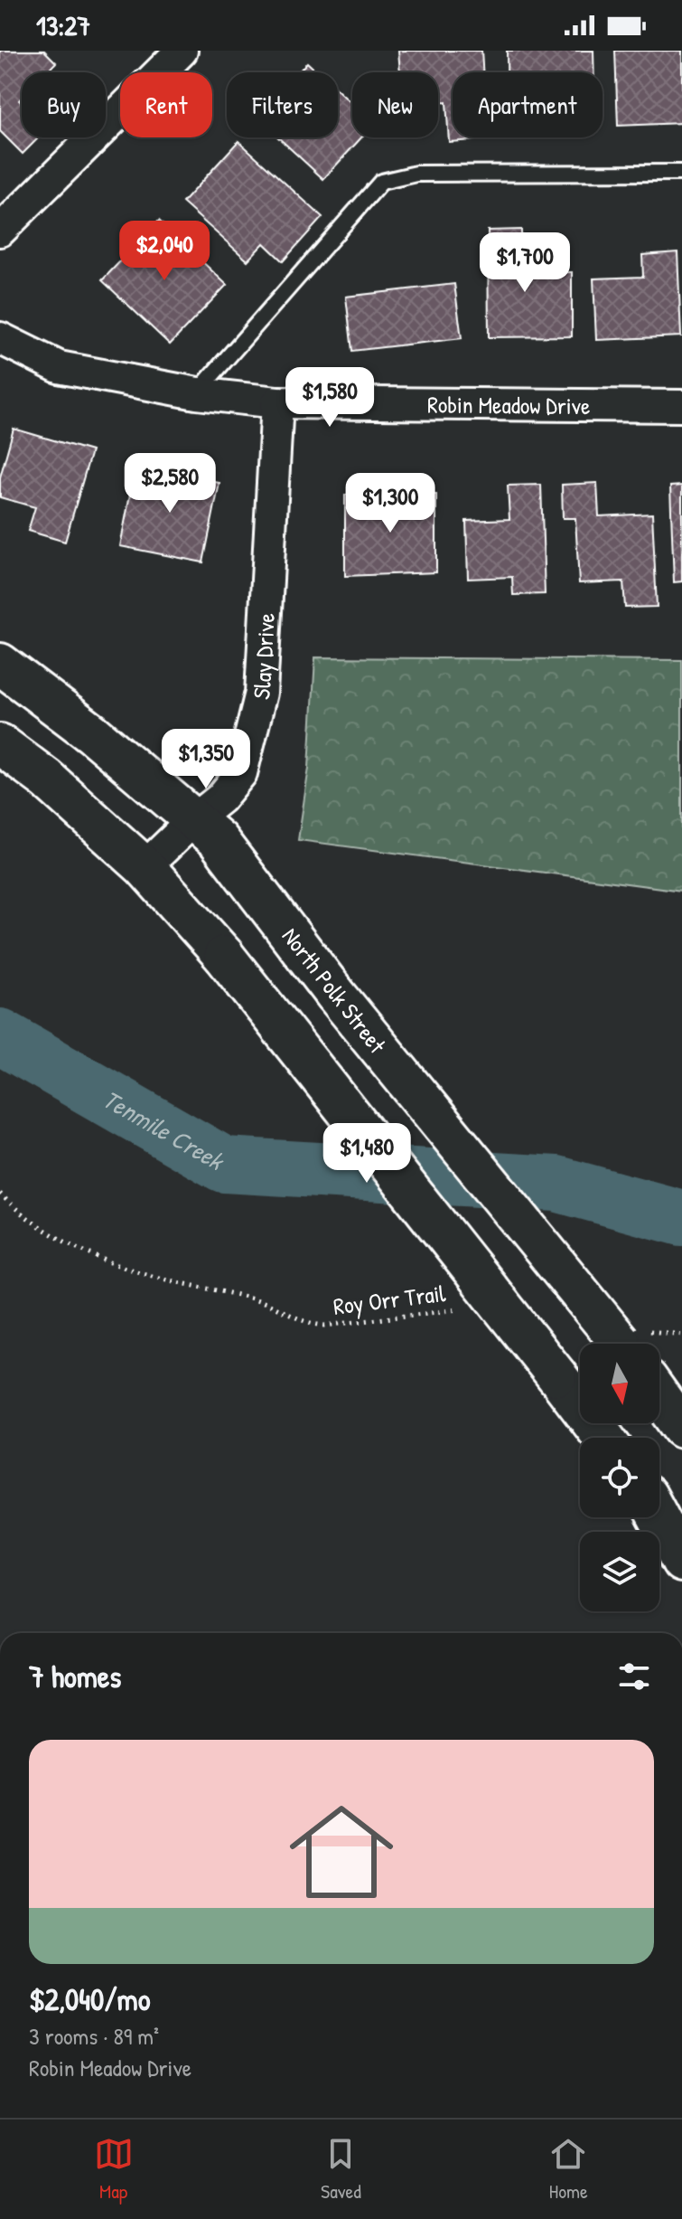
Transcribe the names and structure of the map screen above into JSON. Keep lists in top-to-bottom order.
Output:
{
  "streets": {
    "main road": ["North Polk Street"],
    "street": ["Robin Meadow Drive", "Slay Drive"],
    "path": ["Roy Orr Trail"]
  },
  "crossings": [
    ["Robin Meadow Drive", "Slay Drive"],
    ["Slay Drive", "North Polk Street"]
  ],
  "water": ["Tenmile Creek"],
  "north": "bottom",
  "page": {
    "status": "13:27",
    "chip": [
      "Buy",
      "Rent",
      "Filters",
      "New",
      "Apartment"
    ],
    "price": [
      "$2,040",
      "$1,700",
      "$1,580",
      "$2,580",
      "$1,300",
      "$1,350",
      "$1,480"
    ],
    "heading": "7 homes",
    "list": [
      {
        "name": "$2,040/mo",
        "note": "3 rooms · 89 m² · Robin Meadow Drive"
      }
    ],
    "tabs": ["Map", "Saved", "Home"]
  }
}
